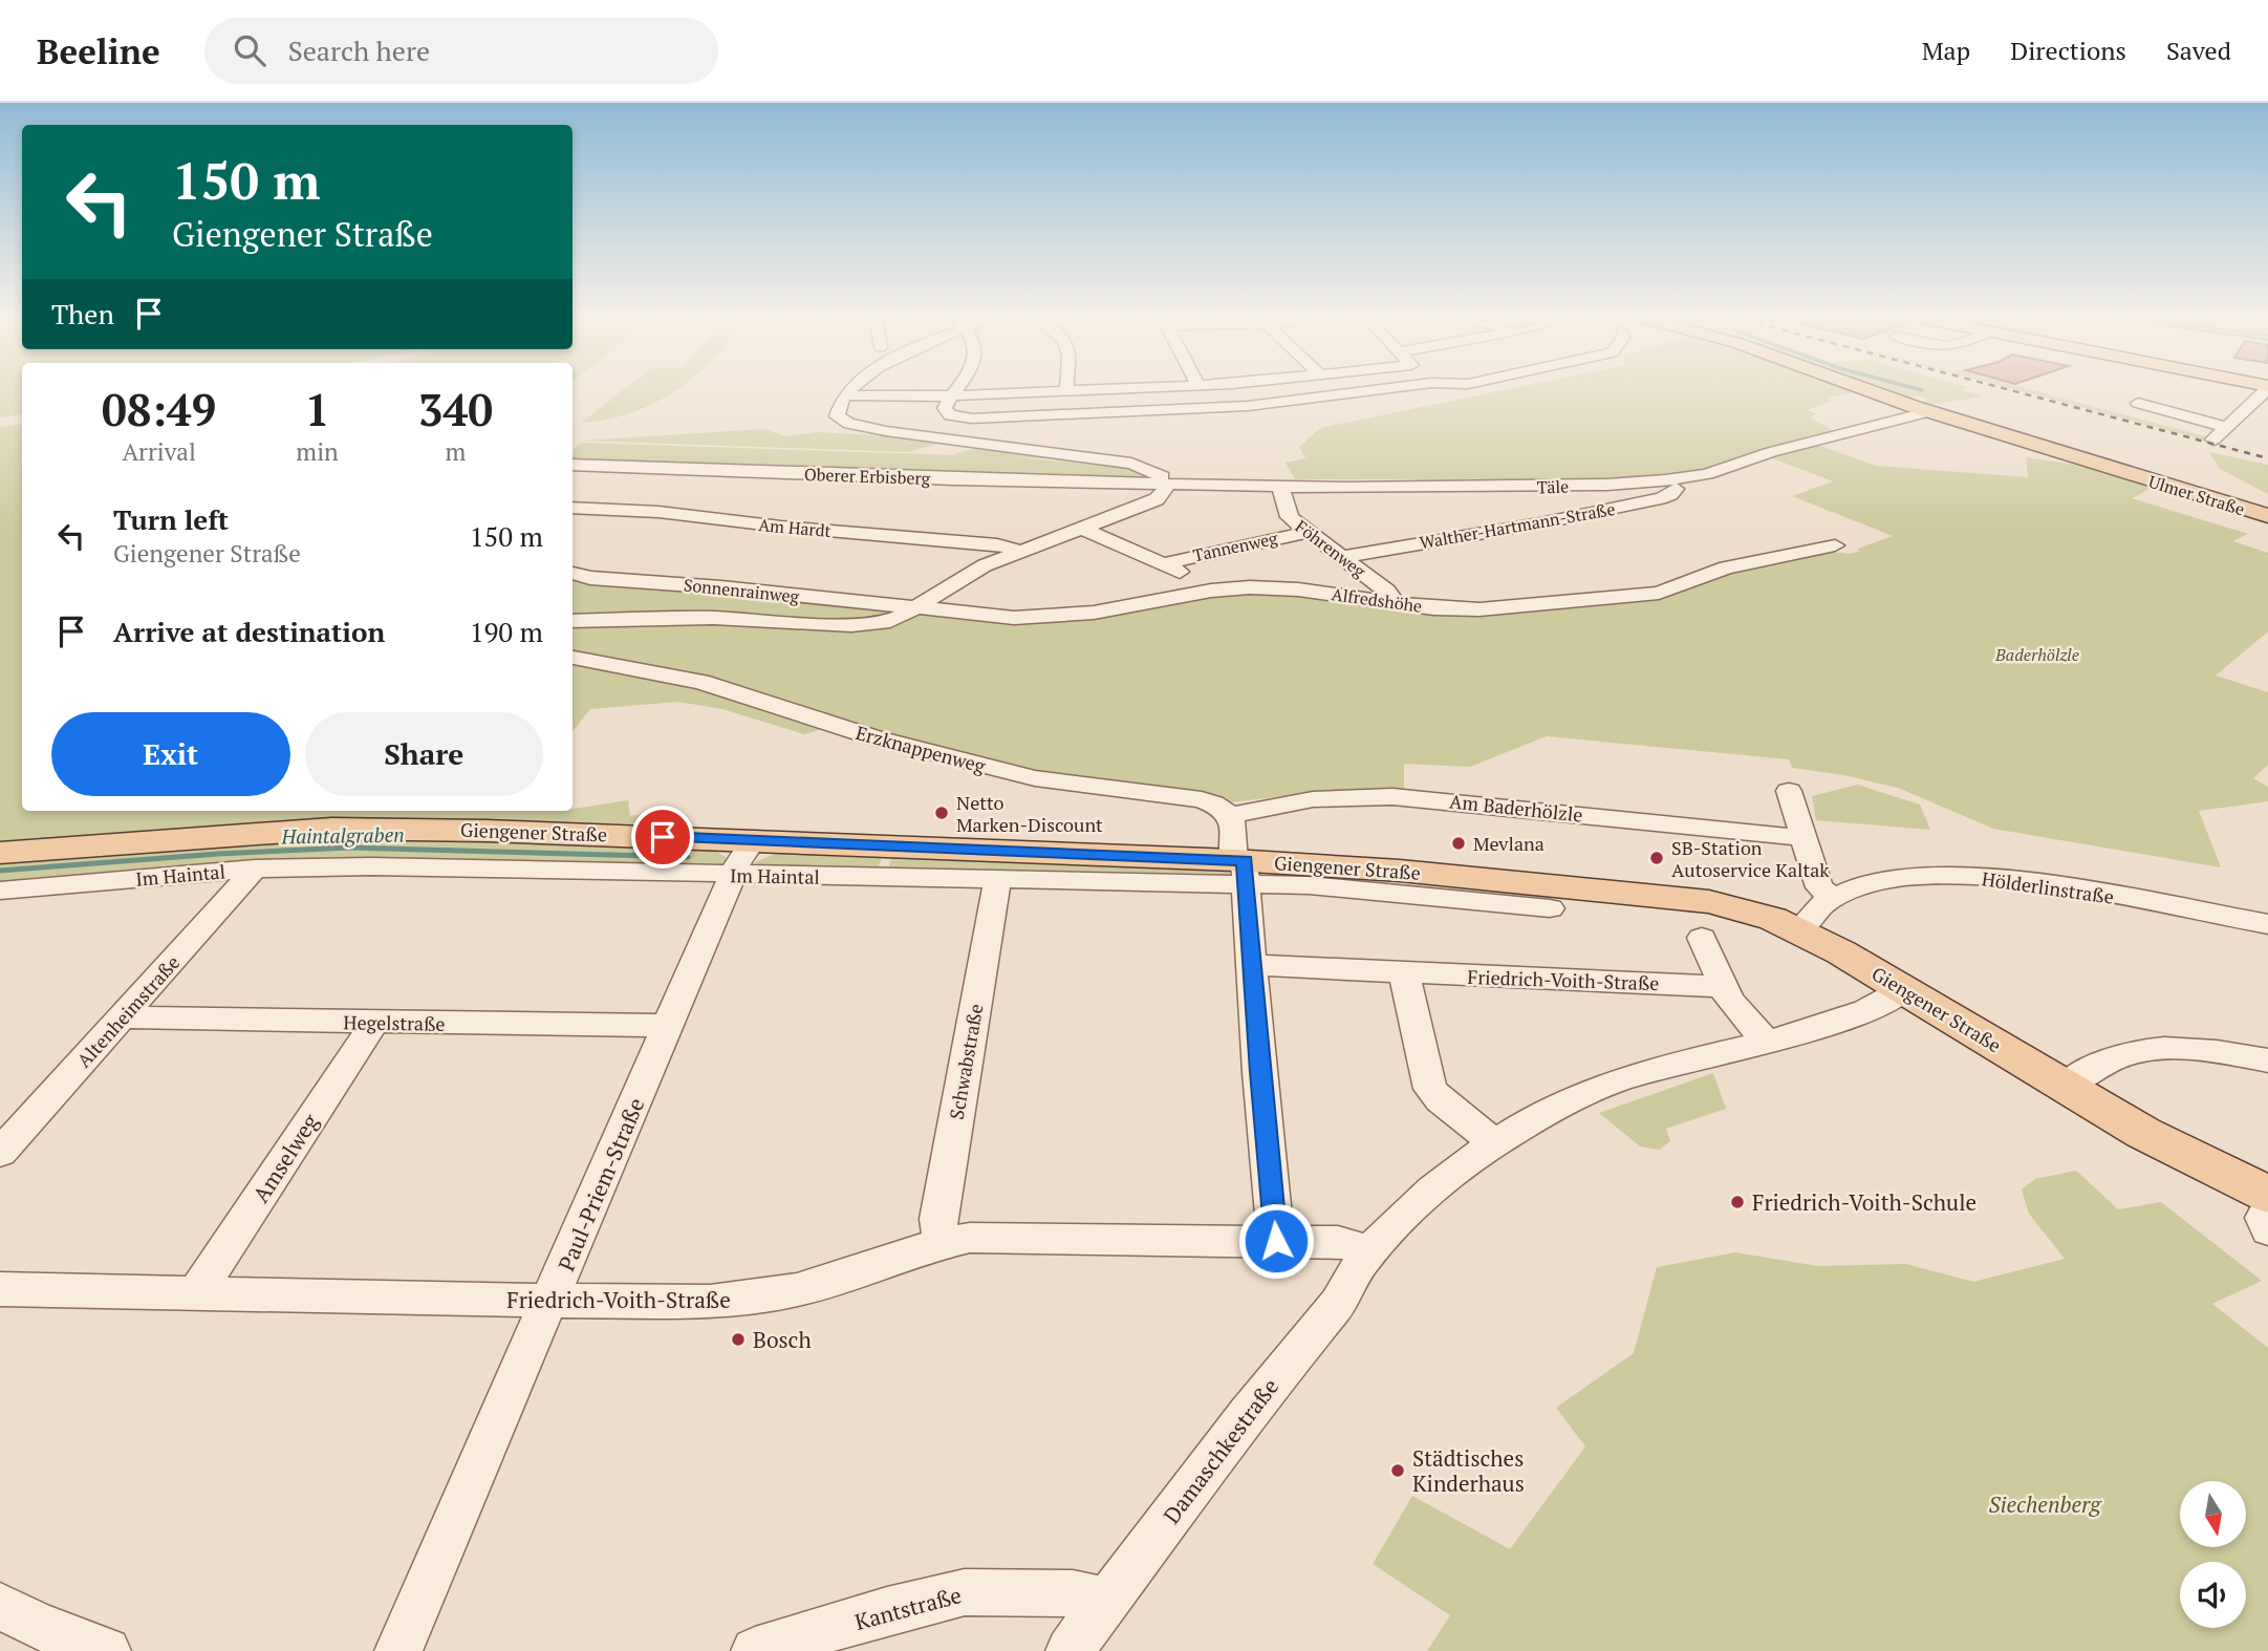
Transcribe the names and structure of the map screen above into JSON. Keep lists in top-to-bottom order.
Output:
{
  "streets": {
    "main road": ["Ulmer Straße", "Giengener Straße"],
    "street": [
      "Oberer Erbisberg",
      "Täle",
      "Walther-Hartmann-Straße",
      "Am Hardt",
      "Tannenweg",
      "Föhrenweg",
      "Sonnenrainweg",
      "Alfredshöhe",
      "Erzknappenweg",
      "Am Baderhölzle",
      "Im Haintal",
      "Hölderlinstraße",
      "Friedrich-Voith-Straße",
      "Altenheimstraße",
      "Hegelstraße",
      "Schwabstraße",
      "Amselweg",
      "Paul-Priem-Straße",
      "Damaschkestraße",
      "Kantstraße"
    ]
  },
  "crossings": [
    ["Oberer Erbisberg", "Täle"],
    ["Täle", "Ulmer Straße"],
    ["Täle", "Walther-Hartmann-Straße"],
    ["Täle", "Föhrenweg"],
    ["Walther-Hartmann-Straße", "Föhrenweg"],
    ["Tannenweg", "Föhrenweg"],
    ["Föhrenweg", "Alfredshöhe"],
    ["Sonnenrainweg", "Alfredshöhe"],
    ["Erzknappenweg", "Am Baderhölzle"],
    ["Giengener Straße", "Im Haintal"],
    ["Giengener Straße", "Hölderlinstraße"],
    ["Giengener Straße", "Paul-Priem-Straße"],
    ["Im Haintal", "Altenheimstraße"],
    ["Im Haintal", "Schwabstraße"],
    ["Im Haintal", "Paul-Priem-Straße"],
    ["Friedrich-Voith-Straße", "Schwabstraße"],
    ["Friedrich-Voith-Straße", "Amselweg"],
    ["Friedrich-Voith-Straße", "Paul-Priem-Straße"],
    ["Friedrich-Voith-Straße", "Damaschkestraße"],
    ["Altenheimstraße", "Hegelstraße"],
    ["Hegelstraße", "Amselweg"],
    ["Hegelstraße", "Paul-Priem-Straße"],
    ["Damaschkestraße", "Kantstraße"]
  ],
  "water": ["Haintalgraben"],
  "parks": ["Baderhölzle", "Siechenberg"],
  "places": [
    "Netto Marken-Discount",
    "Mevlana",
    "SB-Station Autoservice Kaltak",
    "Friedrich-Voith-Schule",
    "Bosch",
    "Städtisches Kinderhaus"
  ],
  "north": "bottom",
  "page": {
    "header": "Beeline",
    "search": "Search here",
    "nav": ["Map", "Directions", "Saved"],
    "turn": ["150 m", "Giengener Straße"],
    "then": "Then",
    "eta": [
      "08:49",
      "Arrival",
      "1",
      "min",
      "340",
      "m"
    ],
    "list": [
      {
        "name": "Turn left",
        "note": "Giengener Straße",
        "value": "150 m"
      },
      {
        "name": "Arrive at destination",
        "value": "190 m"
      }
    ],
    "buttons": ["Exit", "Share"]
  }
}
